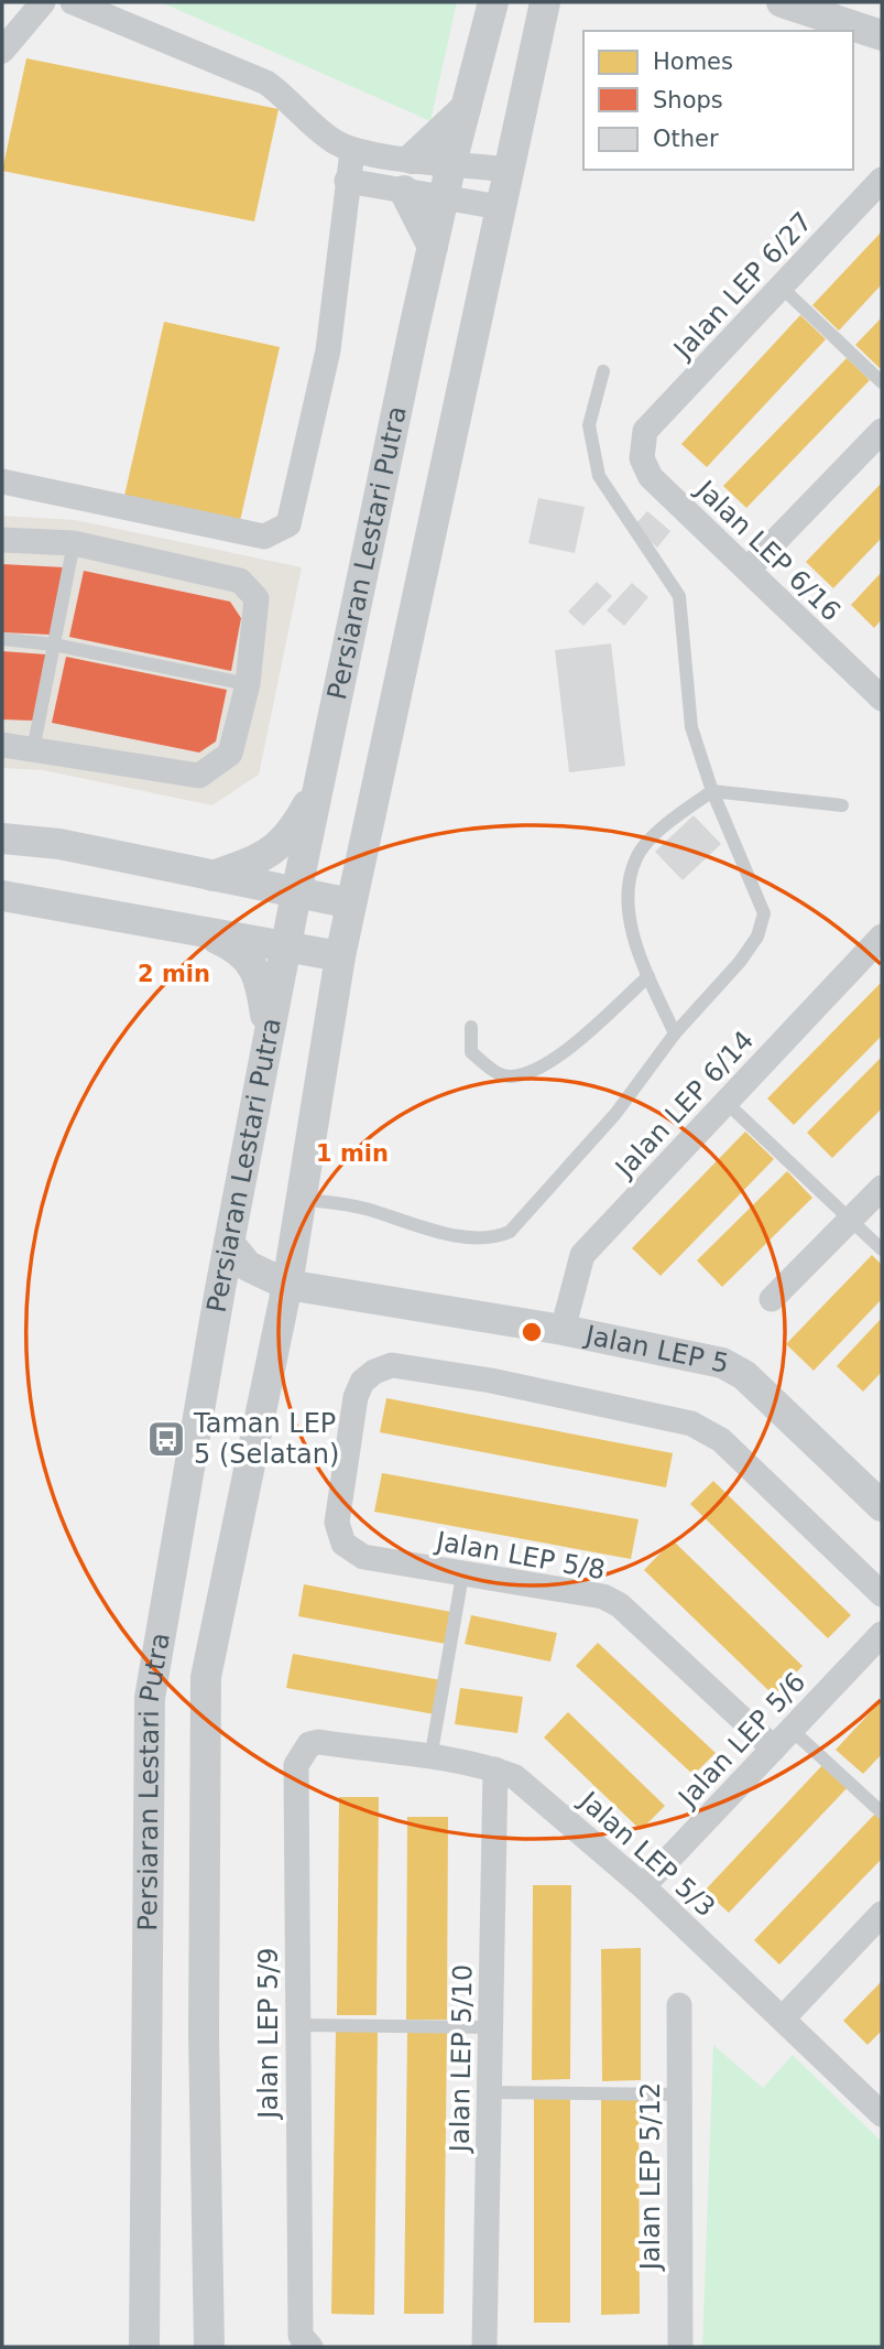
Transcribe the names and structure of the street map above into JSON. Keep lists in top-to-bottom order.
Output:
{
  "streets": {
    "street": [
      "Jalan LEP 6/27",
      "Jalan LEP 6/16",
      "Persiaran Lestari Putra",
      "Jalan LEP 6/14",
      "Jalan LEP 5",
      "Jalan LEP 5/8",
      "Jalan LEP 5/6",
      "Jalan LEP 5/3",
      "Jalan LEP 5/9",
      "Jalan LEP 5/10",
      "Jalan LEP 5/12"
    ]
  },
  "crossings": [
    ["Jalan LEP 6/27", "Jalan LEP 6/16"],
    ["Persiaran Lestari Putra", "Jalan LEP 5"],
    ["Jalan LEP 6/14", "Jalan LEP 5"],
    ["Jalan LEP 5/8", "Jalan LEP 5/6"],
    ["Jalan LEP 5/6", "Jalan LEP 5/3"],
    ["Jalan LEP 5/3", "Jalan LEP 5/9"],
    ["Jalan LEP 5/3", "Jalan LEP 5/10"]
  ],
  "places": {
    "bus stop": ["Taman LEP 5 (Selatan)"]
  },
  "legend": ["Homes", "Shops", "Other"],
  "rings": ["2 min", "1 min"]
}
